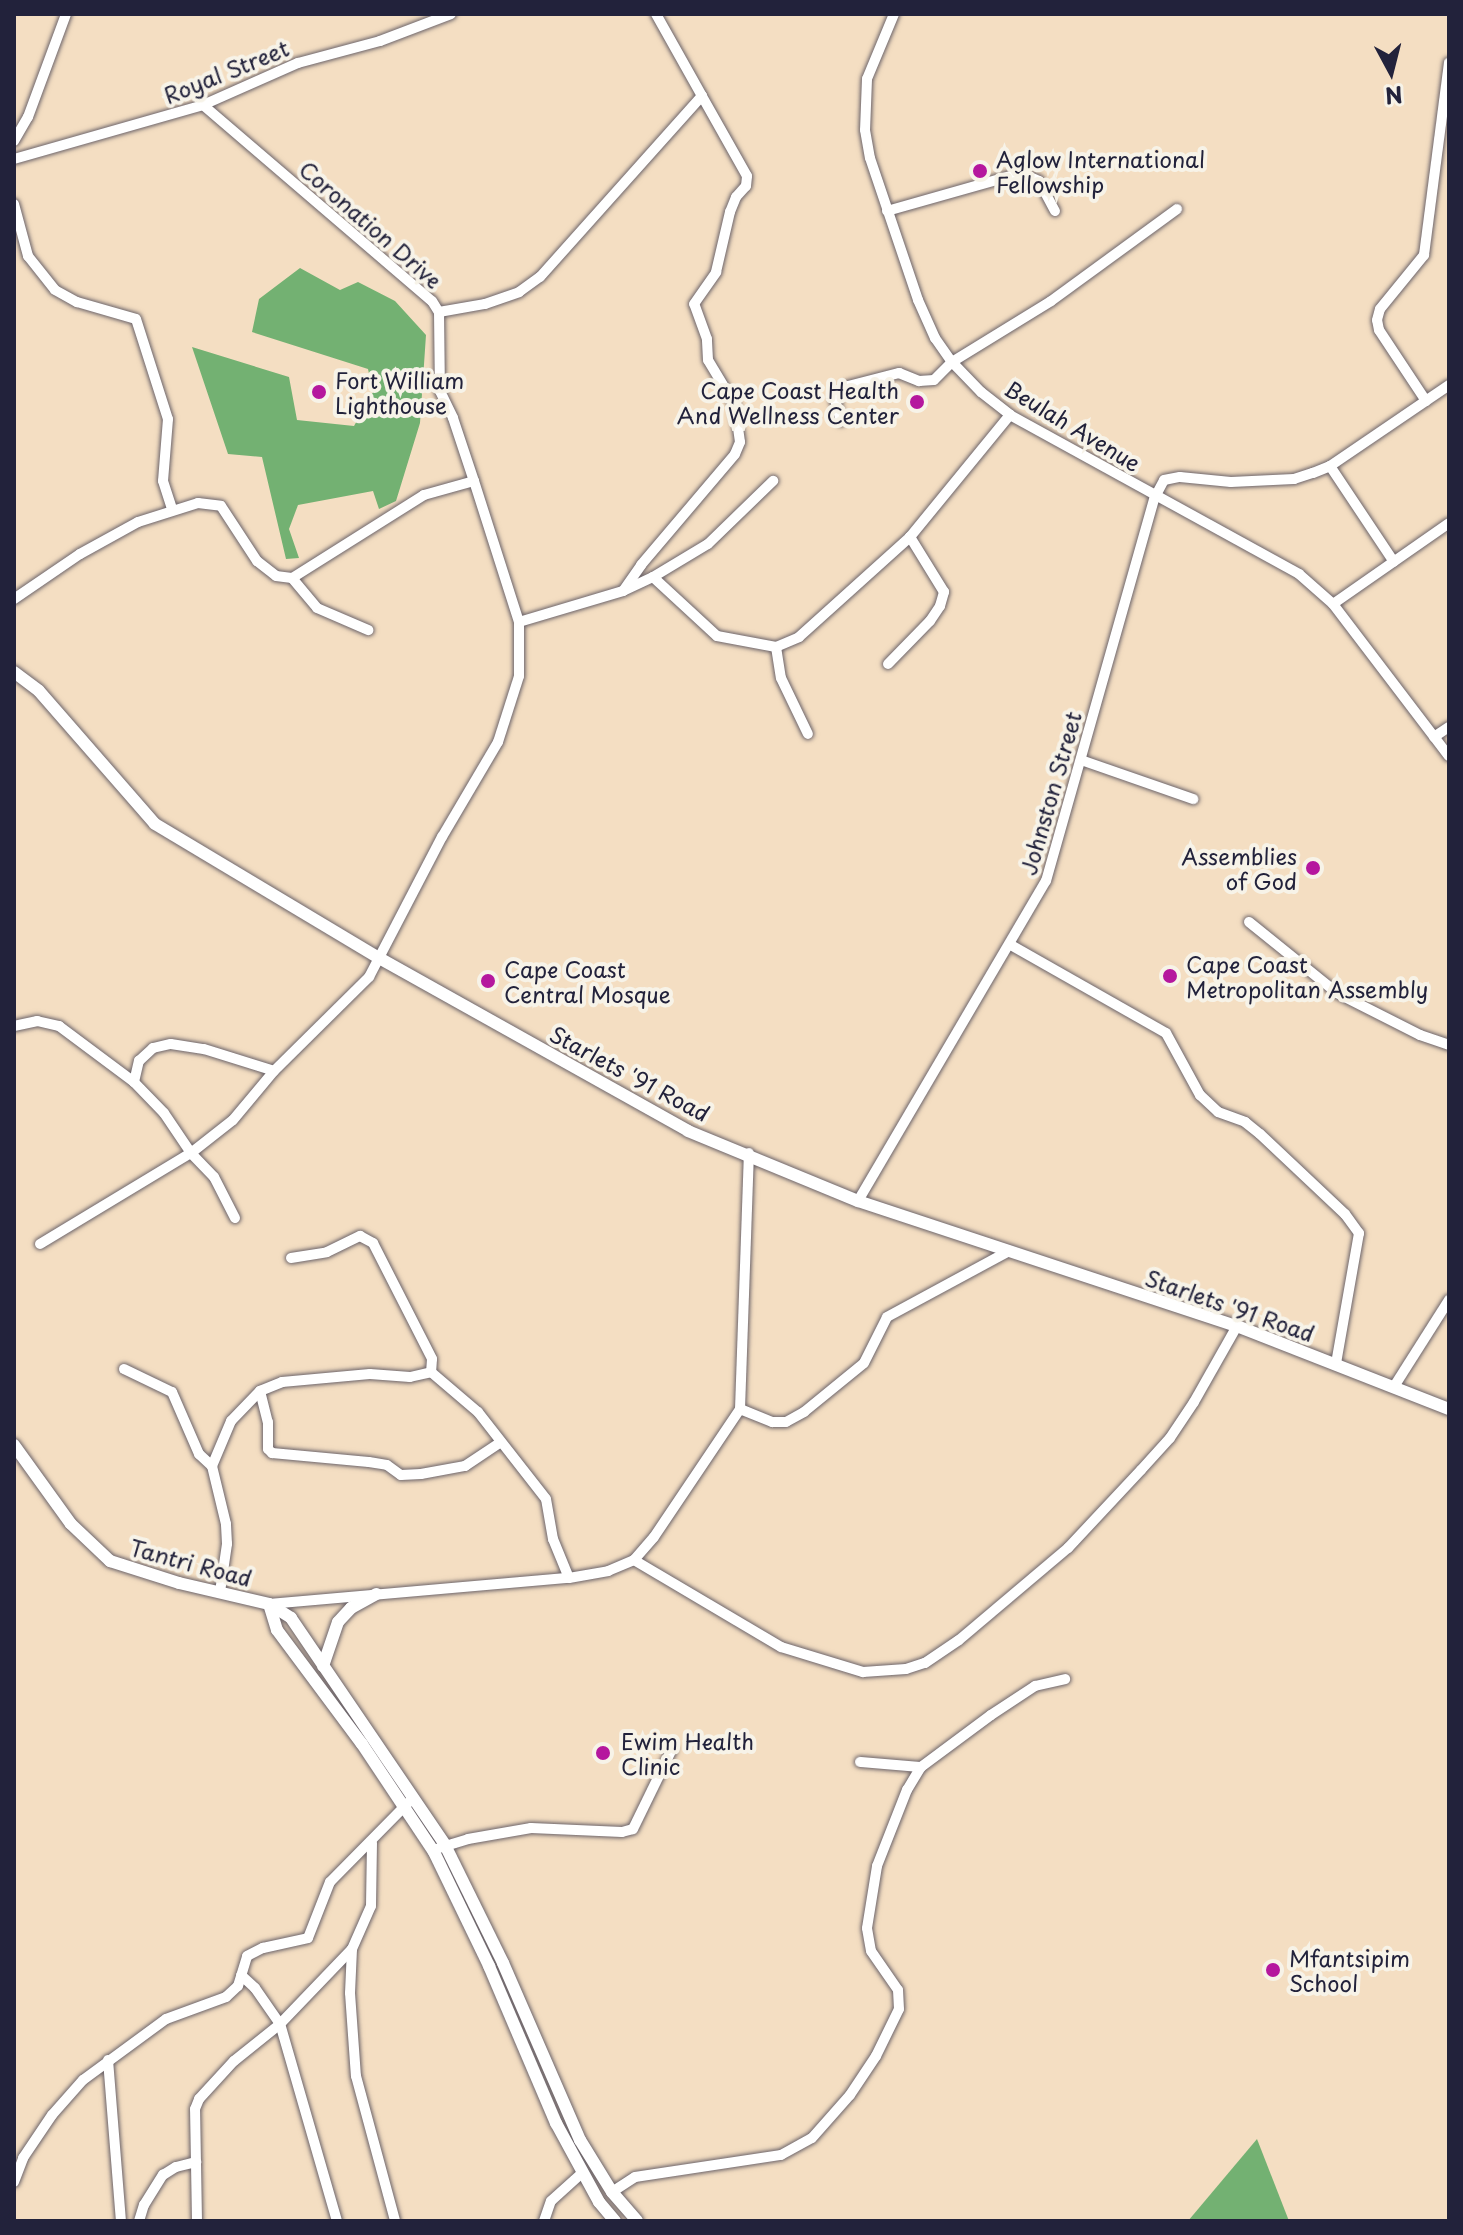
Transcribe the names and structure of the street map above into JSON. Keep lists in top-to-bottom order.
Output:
{
  "streets": {
    "street": [
      "Royal Street",
      "Coronation Drive",
      "Beulah Avenue",
      "Johnston Street",
      "Starlets '91 Road",
      "Tantri Road"
    ]
  },
  "crossings": [
    ["Royal Street", "Coronation Drive"],
    ["Coronation Drive", "Starlets '91 Road"],
    ["Beulah Avenue", "Johnston Street"],
    ["Johnston Street", "Starlets '91 Road"]
  ],
  "places": [
    "Aglow International Fellowship",
    "Fort William Lighthouse",
    "Cape Coast Health And Wellness Center",
    "Assemblies of God",
    "Cape Coast Metropolitan Assembly",
    "Cape Coast Central Mosque",
    "Ewim Health Clinic",
    "Mfantsipim School"
  ],
  "north": "bottom"
}
